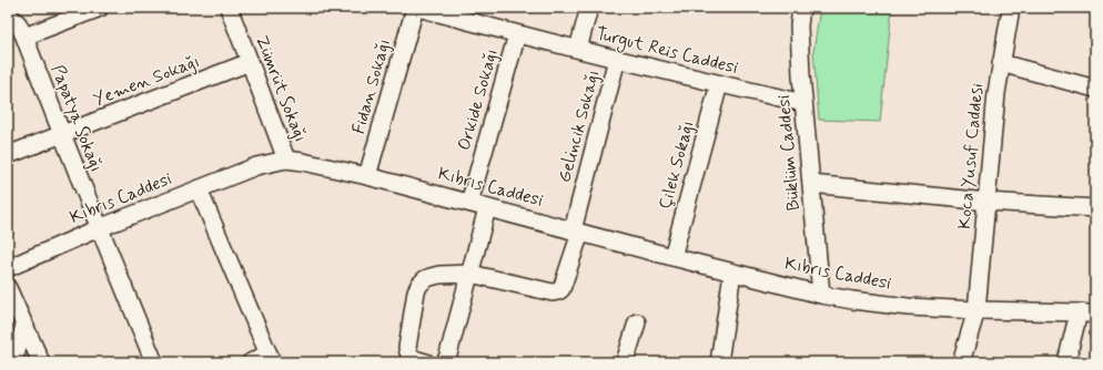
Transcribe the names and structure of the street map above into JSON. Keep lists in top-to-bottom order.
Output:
{
  "streets": {
    "street": [
      "Turgut Reis Caddesi",
      "Yemen Sokağı",
      "Fidan Sokağı",
      "Zümrüt Sokağı",
      "Orkide Sokağı",
      "Papatya Sokağı",
      "Gelincik Sokağı",
      "Büklüm Caddesi",
      "Koca Yusuf Caddesi",
      "Çilek Sokağı",
      "Kıbrıs Caddesi"
    ]
  },
  "crossings": [
    ["Turgut Reis Caddesi", "Orkide Sokağı"],
    ["Turgut Reis Caddesi", "Gelincik Sokağı"],
    ["Turgut Reis Caddesi", "Büklüm Caddesi"],
    ["Turgut Reis Caddesi", "Çilek Sokağı"],
    ["Yemen Sokağı", "Zümrüt Sokağı"],
    ["Yemen Sokağı", "Papatya Sokağı"],
    ["Fidan Sokağı", "Kıbrıs Caddesi"],
    ["Zümrüt Sokağı", "Kıbrıs Caddesi"],
    ["Orkide Sokağı", "Kıbrıs Caddesi"],
    ["Papatya Sokağı", "Kıbrıs Caddesi"],
    ["Gelincik Sokağı", "Kıbrıs Caddesi"],
    ["Büklüm Caddesi", "Kıbrıs Caddesi"],
    ["Koca Yusuf Caddesi", "Kıbrıs Caddesi"],
    ["Çilek Sokağı", "Kıbrıs Caddesi"]
  ]
}
